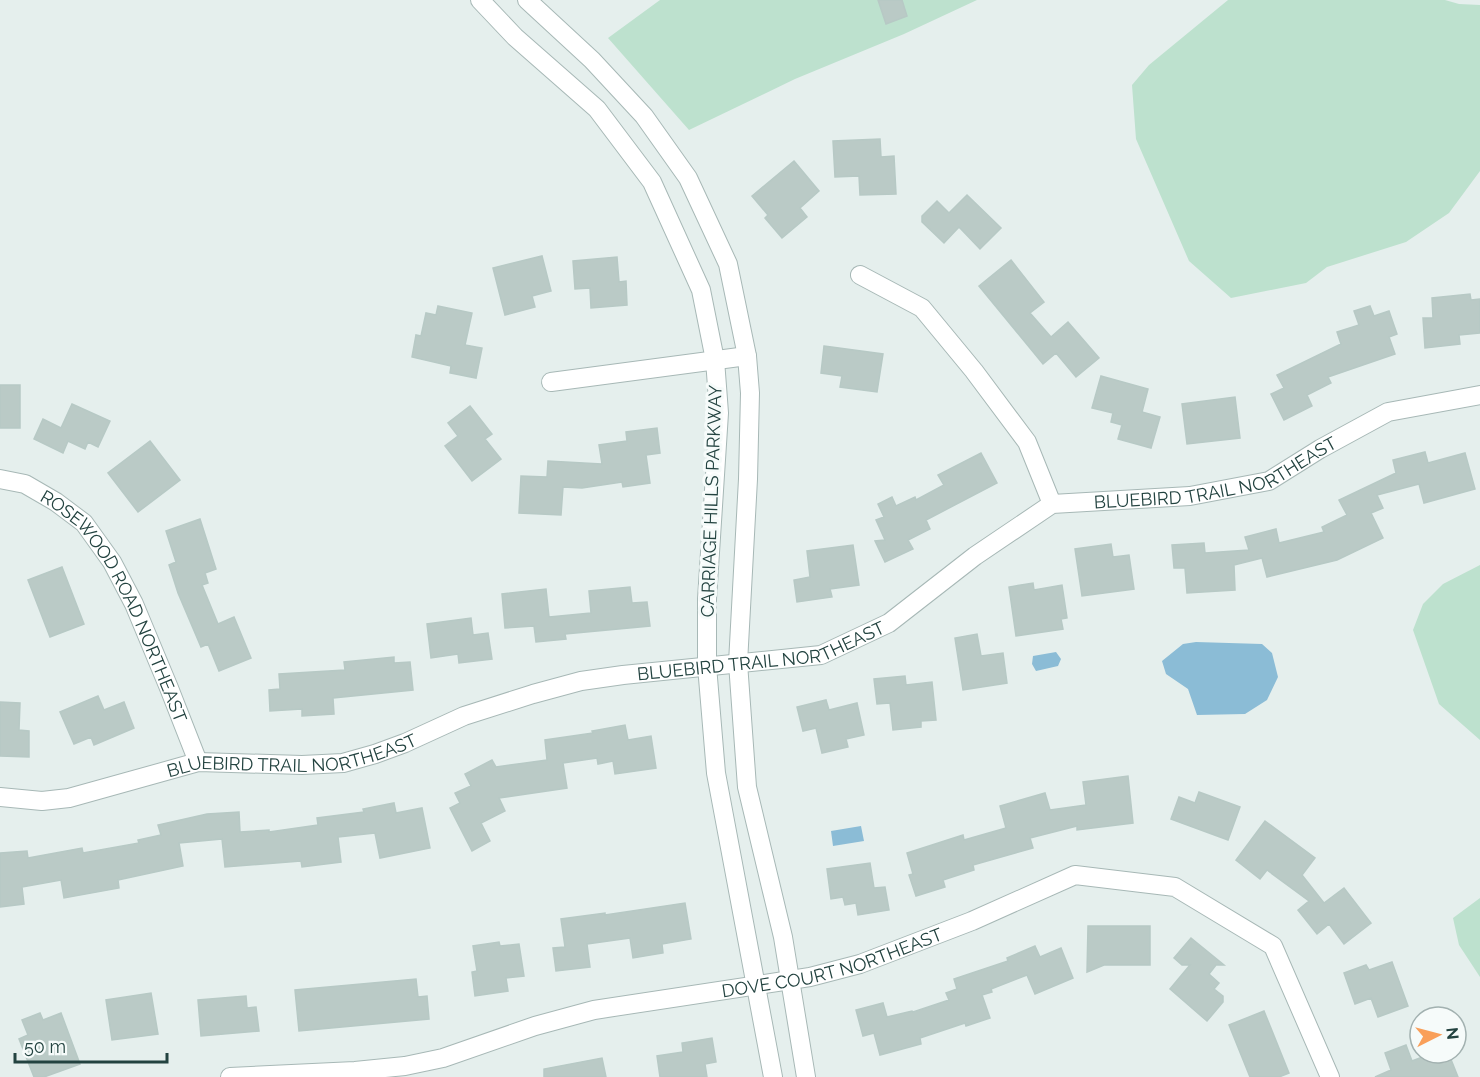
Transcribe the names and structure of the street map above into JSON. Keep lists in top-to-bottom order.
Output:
{
  "streets": {
    "street": [
      "BLUEBIRD TRAIL NORTHEAST",
      "CARRIAGE HILLS PARKWAY",
      "ROSEWOOD ROAD NORTHEAST",
      "DOVE COURT NORTHEAST"
    ]
  },
  "crossings": [
    ["BLUEBIRD TRAIL NORTHEAST", "CARRIAGE HILLS PARKWAY"],
    ["BLUEBIRD TRAIL NORTHEAST", "ROSEWOOD ROAD NORTHEAST"],
    ["CARRIAGE HILLS PARKWAY", "DOVE COURT NORTHEAST"]
  ],
  "scale_bar": "50 m",
  "north": "right"
}
